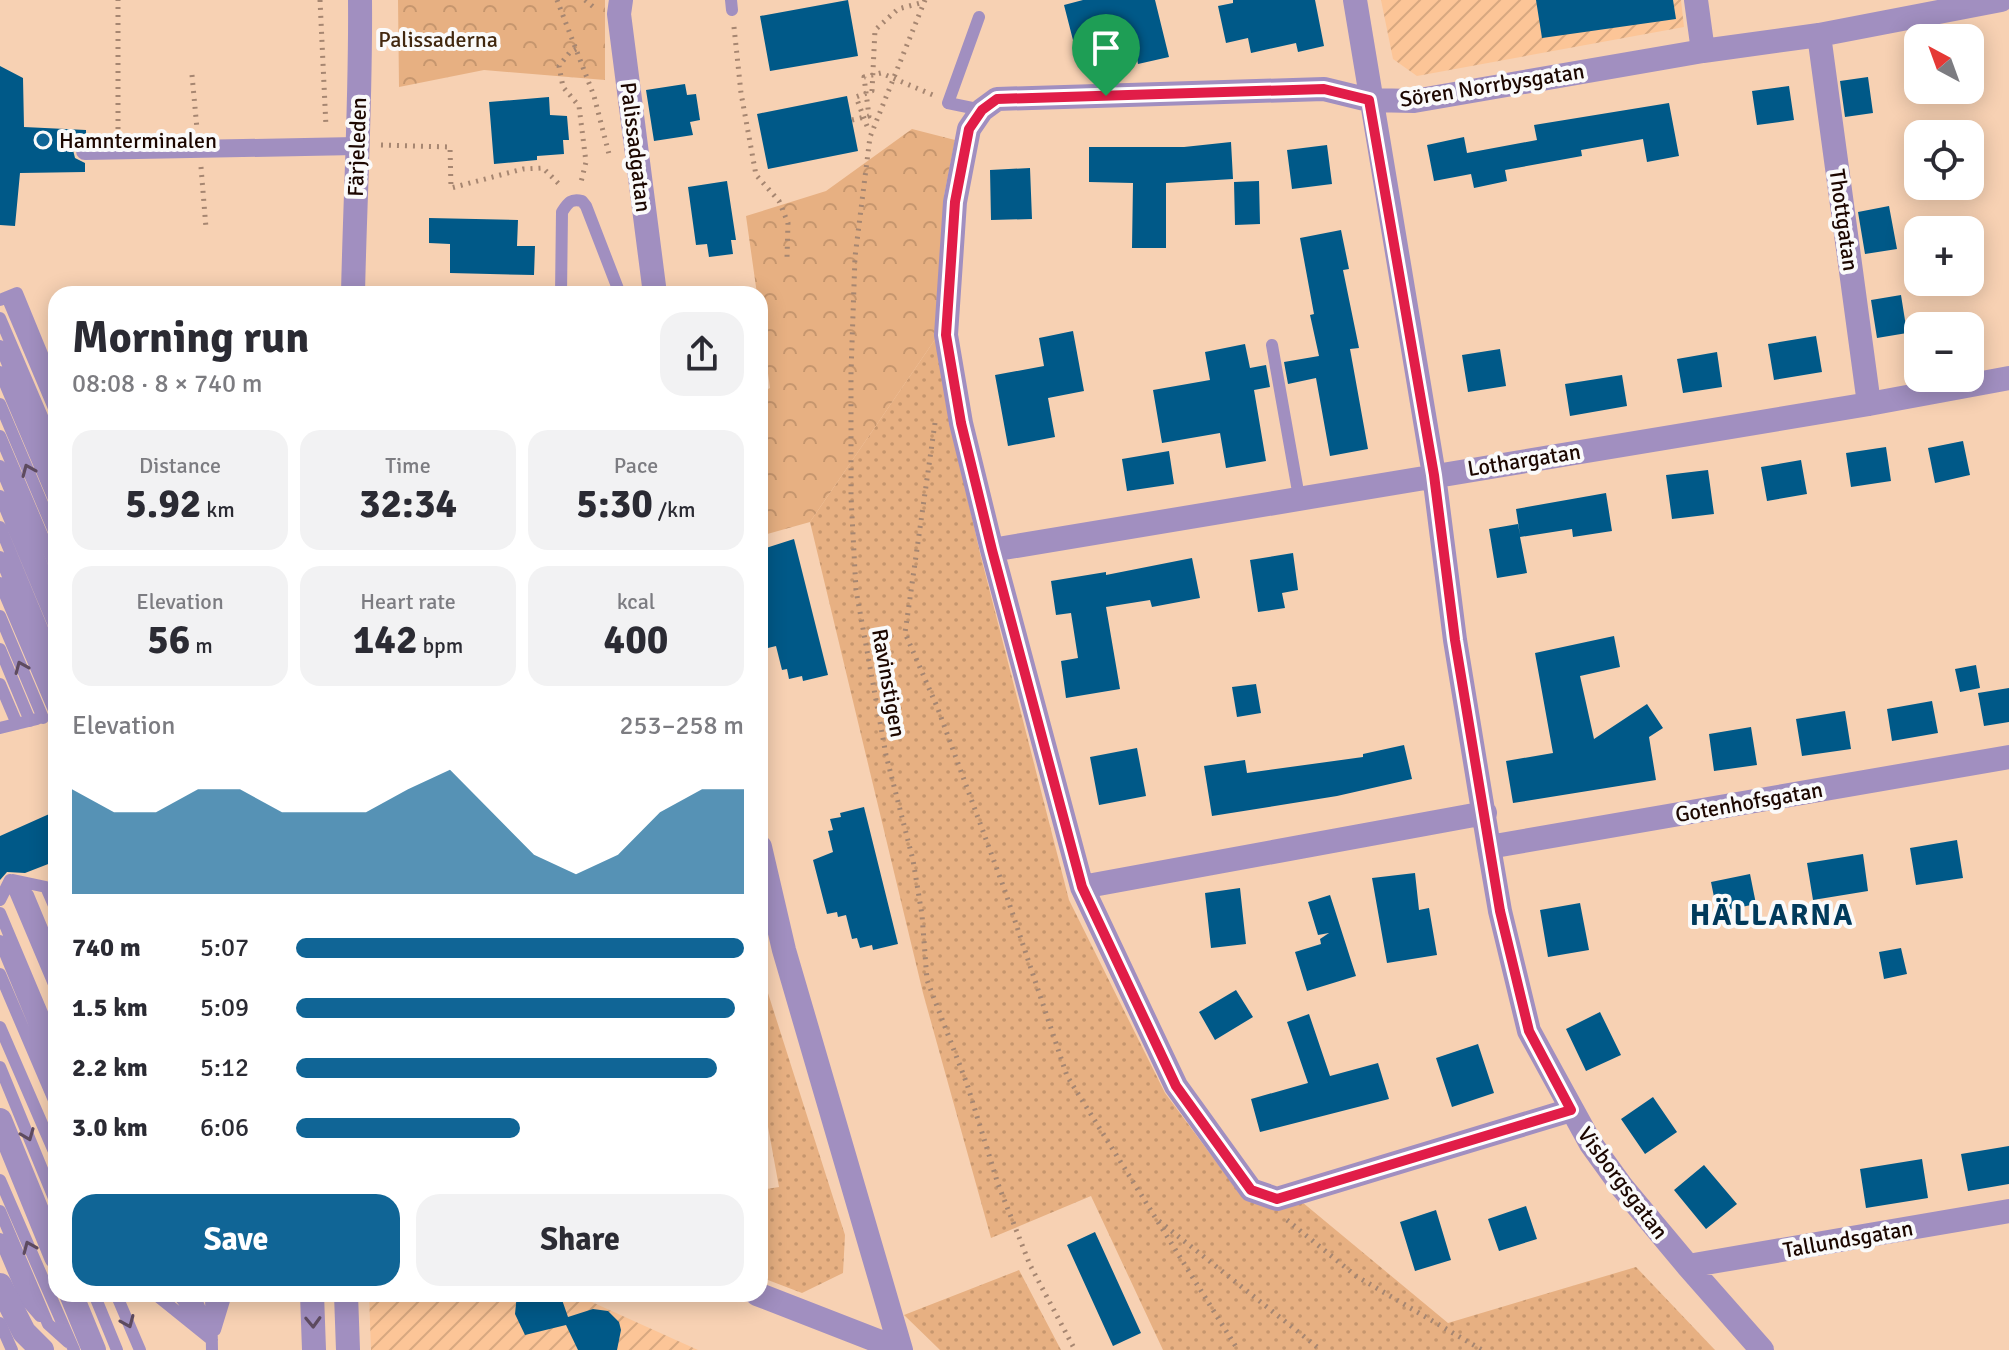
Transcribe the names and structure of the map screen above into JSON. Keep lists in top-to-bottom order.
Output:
{
  "streets": {
    "street": [
      "Sören Norrbysgatan",
      "Färjeleden",
      "Palissadgatan",
      "Thottgatan",
      "Lothargatan",
      "Gotenhofsgatan",
      "Visborgsgatan",
      "Tallundsgatan"
    ],
    "path": ["Ravinstigen"]
  },
  "crossings": [
    ["Sören Norrbysgatan", "Thottgatan"],
    ["Sören Norrbysgatan", "Visborgsgatan"],
    ["Thottgatan", "Lothargatan"],
    ["Lothargatan", "Visborgsgatan"],
    ["Gotenhofsgatan", "Visborgsgatan"],
    ["Visborgsgatan", "Tallundsgatan"]
  ],
  "districts": ["HÄLLARNA"],
  "parks": ["Palissaderna"],
  "places": ["Hamnterminalen"],
  "north": "top left",
  "page": {
    "map_buttons": ["+", "−"],
    "heading": ["Morning run", "08:08 · 8 × 740 m"],
    "stats": [
      ["Distance", "5.92 km"],
      ["Time", "32:34"],
      ["Pace", "5:30 /km"],
      ["Elevation", "56 m"],
      ["Heart rate", "142 bpm"],
      ["kcal", "400"]
    ],
    "chart": ["Elevation", "253–258 m"],
    "list": [
      {
        "name": "740 m",
        "note": "5:07"
      },
      {
        "name": "1.5 km",
        "note": "5:09"
      },
      {
        "name": "2.2 km",
        "note": "5:12"
      },
      {
        "name": "3.0 km",
        "note": "6:06"
      }
    ],
    "buttons": ["Save", "Share"]
  }
}
